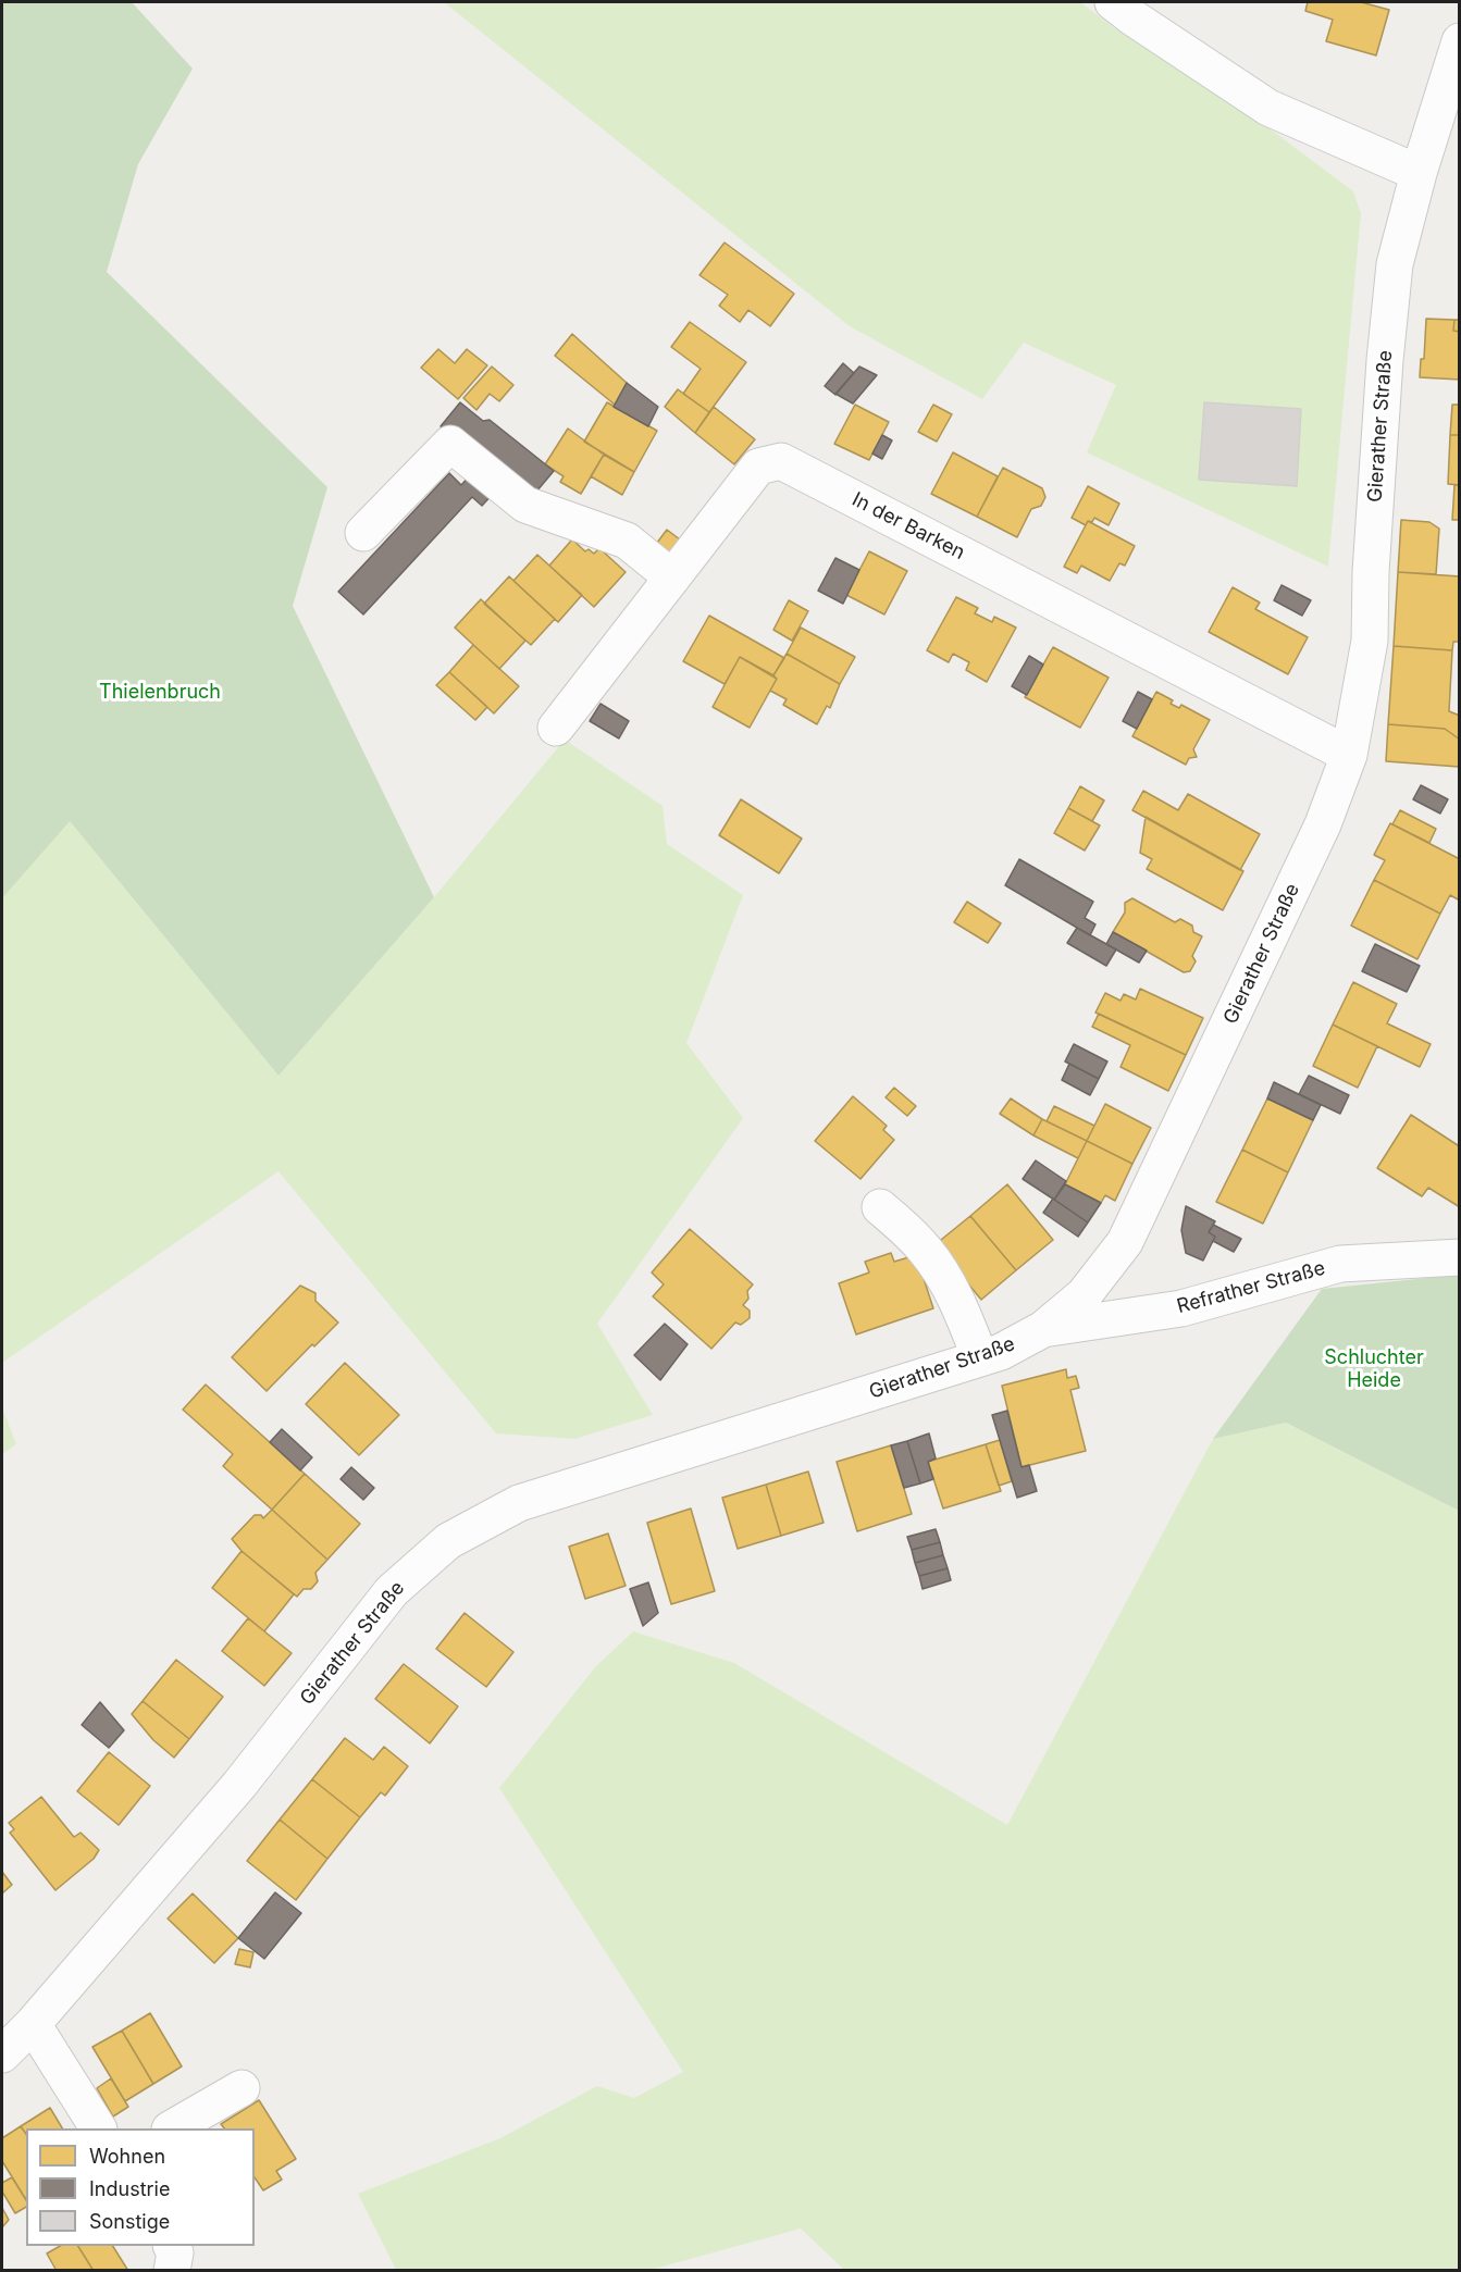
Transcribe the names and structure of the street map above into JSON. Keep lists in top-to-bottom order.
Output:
{
  "streets": {
    "street": ["Gierather Straße", "In der Barken", "Refrather Straße"]
  },
  "crossings": [
    ["Gierather Straße", "In der Barken"],
    ["Gierather Straße", "Refrather Straße"]
  ],
  "parks": ["Thielenbruch", "Schluchter Heide"],
  "legend": ["Wohnen", "Industrie", "Sonstige"]
}
